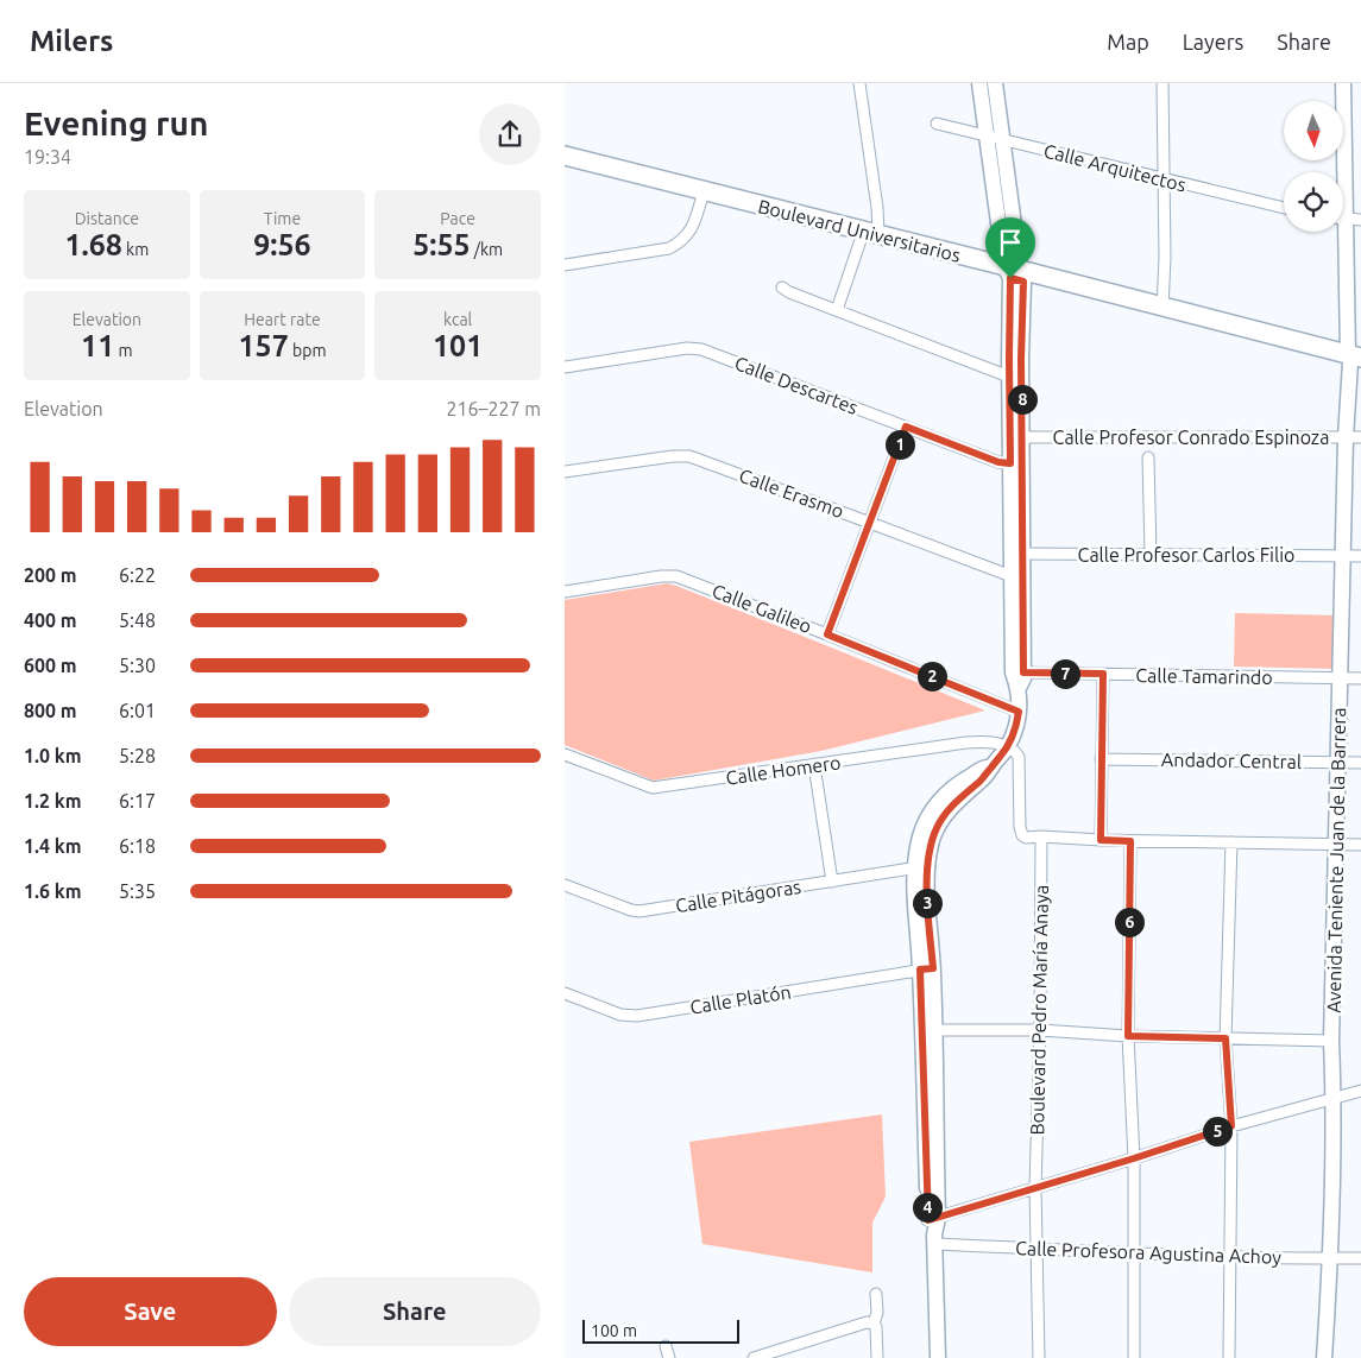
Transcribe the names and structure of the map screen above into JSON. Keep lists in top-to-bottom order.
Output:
{
  "streets": {
    "main road": ["Boulevard Universitarios"],
    "street": [
      "Calle Arquitectos",
      "Calle Descartes",
      "Calle Profesor Conrado Espinoza",
      "Calle Erasmo",
      "Calle Profesor Carlos Filio",
      "Calle Galileo",
      "Calle Tamarindo",
      "Andador Central",
      "Calle Homero",
      "Avenida Teniente Juan de la Barrera",
      "Calle Pitágoras",
      "Calle Platón",
      "Boulevard Pedro María Anaya",
      "Calle Profesora Agustina Achoy"
    ]
  },
  "crossings": [
    ["Boulevard Universitarios", "Avenida Teniente Juan de la Barrera"],
    ["Calle Profesor Conrado Espinoza", "Avenida Teniente Juan de la Barrera"],
    ["Calle Profesor Carlos Filio", "Avenida Teniente Juan de la Barrera"],
    ["Calle Tamarindo", "Avenida Teniente Juan de la Barrera"],
    ["Andador Central", "Avenida Teniente Juan de la Barrera"],
    ["Avenida Teniente Juan de la Barrera", "Calle Profesora Agustina Achoy"],
    ["Boulevard Pedro María Anaya", "Calle Profesora Agustina Achoy"]
  ],
  "scale_bar": "100 m",
  "north": "bottom",
  "page": {
    "header": "Milers",
    "nav": ["Map", "Layers", "Share"],
    "heading": ["Evening run", "19:34"],
    "stats": [
      ["Distance", "1.68 km"],
      ["Time", "9:56"],
      ["Pace", "5:55 /km"],
      ["Elevation", "11 m"],
      ["Heart rate", "157 bpm"],
      ["kcal", "101"]
    ],
    "pins": [
      "8",
      "1",
      "7",
      "2",
      "3",
      "6",
      "5",
      "4"
    ],
    "chart": ["Elevation", "216–227 m"],
    "list": [
      {
        "name": "200 m",
        "note": "6:22"
      },
      {
        "name": "400 m",
        "note": "5:48"
      },
      {
        "name": "600 m",
        "note": "5:30"
      },
      {
        "name": "800 m",
        "note": "6:01"
      },
      {
        "name": "1.0 km",
        "note": "5:28"
      },
      {
        "name": "1.2 km",
        "note": "6:17"
      },
      {
        "name": "1.4 km",
        "note": "6:18"
      },
      {
        "name": "1.6 km",
        "note": "5:35"
      }
    ],
    "buttons": ["Save", "Share"],
    "scale": "100 m"
  }
}
